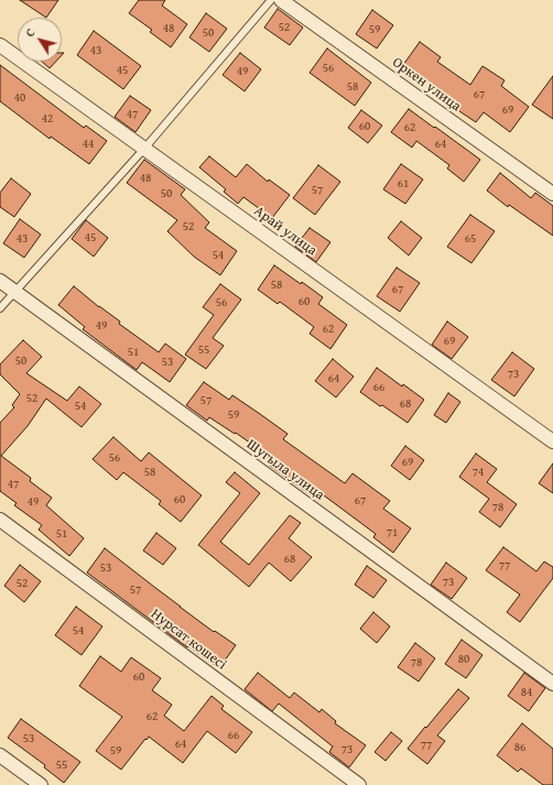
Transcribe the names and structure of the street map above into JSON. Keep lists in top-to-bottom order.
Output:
{
  "streets": {
    "street": [
      "Оркен улица",
      "Арай улица",
      "Шугыла улица",
      "Нурсат кошесi"
    ]
  },
  "house_numbers": [
    "52",
    "48",
    "59",
    "50",
    "43",
    "56",
    "45",
    "49",
    "58",
    "67",
    "40",
    "69",
    "47",
    "42",
    "60",
    "62",
    "44",
    "64",
    "48",
    "61",
    "57",
    "50",
    "52",
    "45",
    "43",
    "65",
    "54",
    "58",
    "67",
    "60",
    "56",
    "49",
    "62",
    "69",
    "55",
    "51",
    "50",
    "53",
    "73",
    "64",
    "66",
    "52",
    "57",
    "68",
    "54",
    "59",
    "56",
    "69",
    "58",
    "74",
    "47",
    "60",
    "67",
    "49",
    "78",
    "71",
    "51",
    "68",
    "77",
    "53",
    "73",
    "52",
    "57",
    "54",
    "80",
    "78",
    "60",
    "84",
    "62",
    "66",
    "53",
    "64",
    "77",
    "86",
    "73",
    "59",
    "55"
  ],
  "north": "top left"
}
